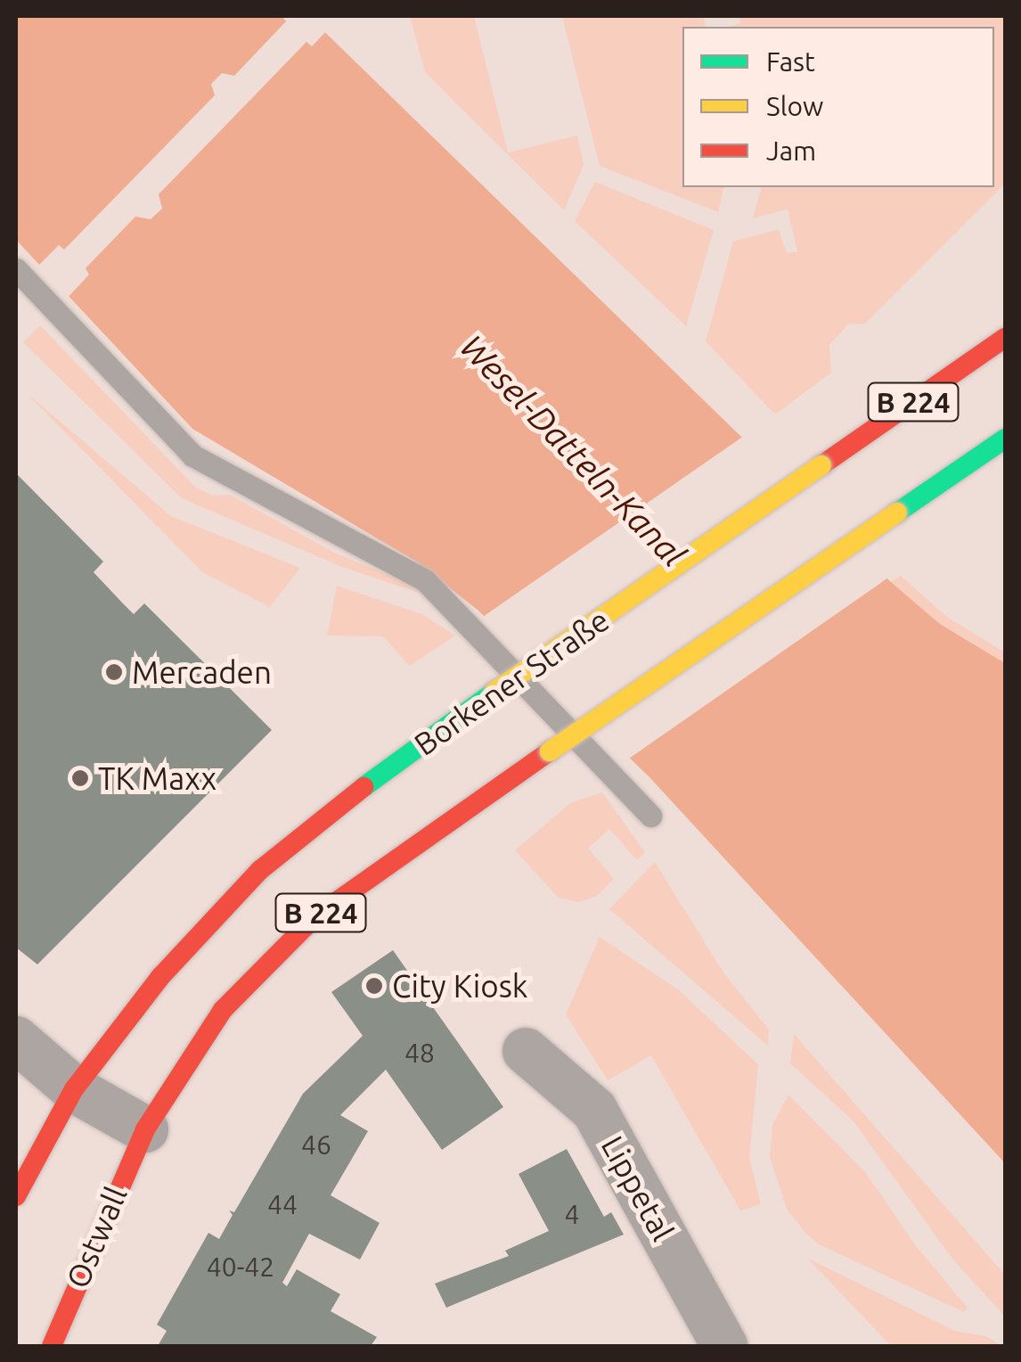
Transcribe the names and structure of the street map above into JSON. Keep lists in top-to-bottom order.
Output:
{
  "streets": {
    "main road": ["B 224", "Borkener Straße", "Ostwall"],
    "street": ["Lippetal"]
  },
  "crossings": [
    ["B 224", "Borkener Straße"],
    ["B 224", "Ostwall"]
  ],
  "water": ["Wesel-Datteln-Kanal"],
  "places": ["Mercaden", "TK Maxx", "City Kiosk"],
  "house_numbers": [
    "48",
    "46",
    "44",
    "4",
    "40-42"
  ],
  "legend": ["Fast", "Slow", "Jam"]
}
